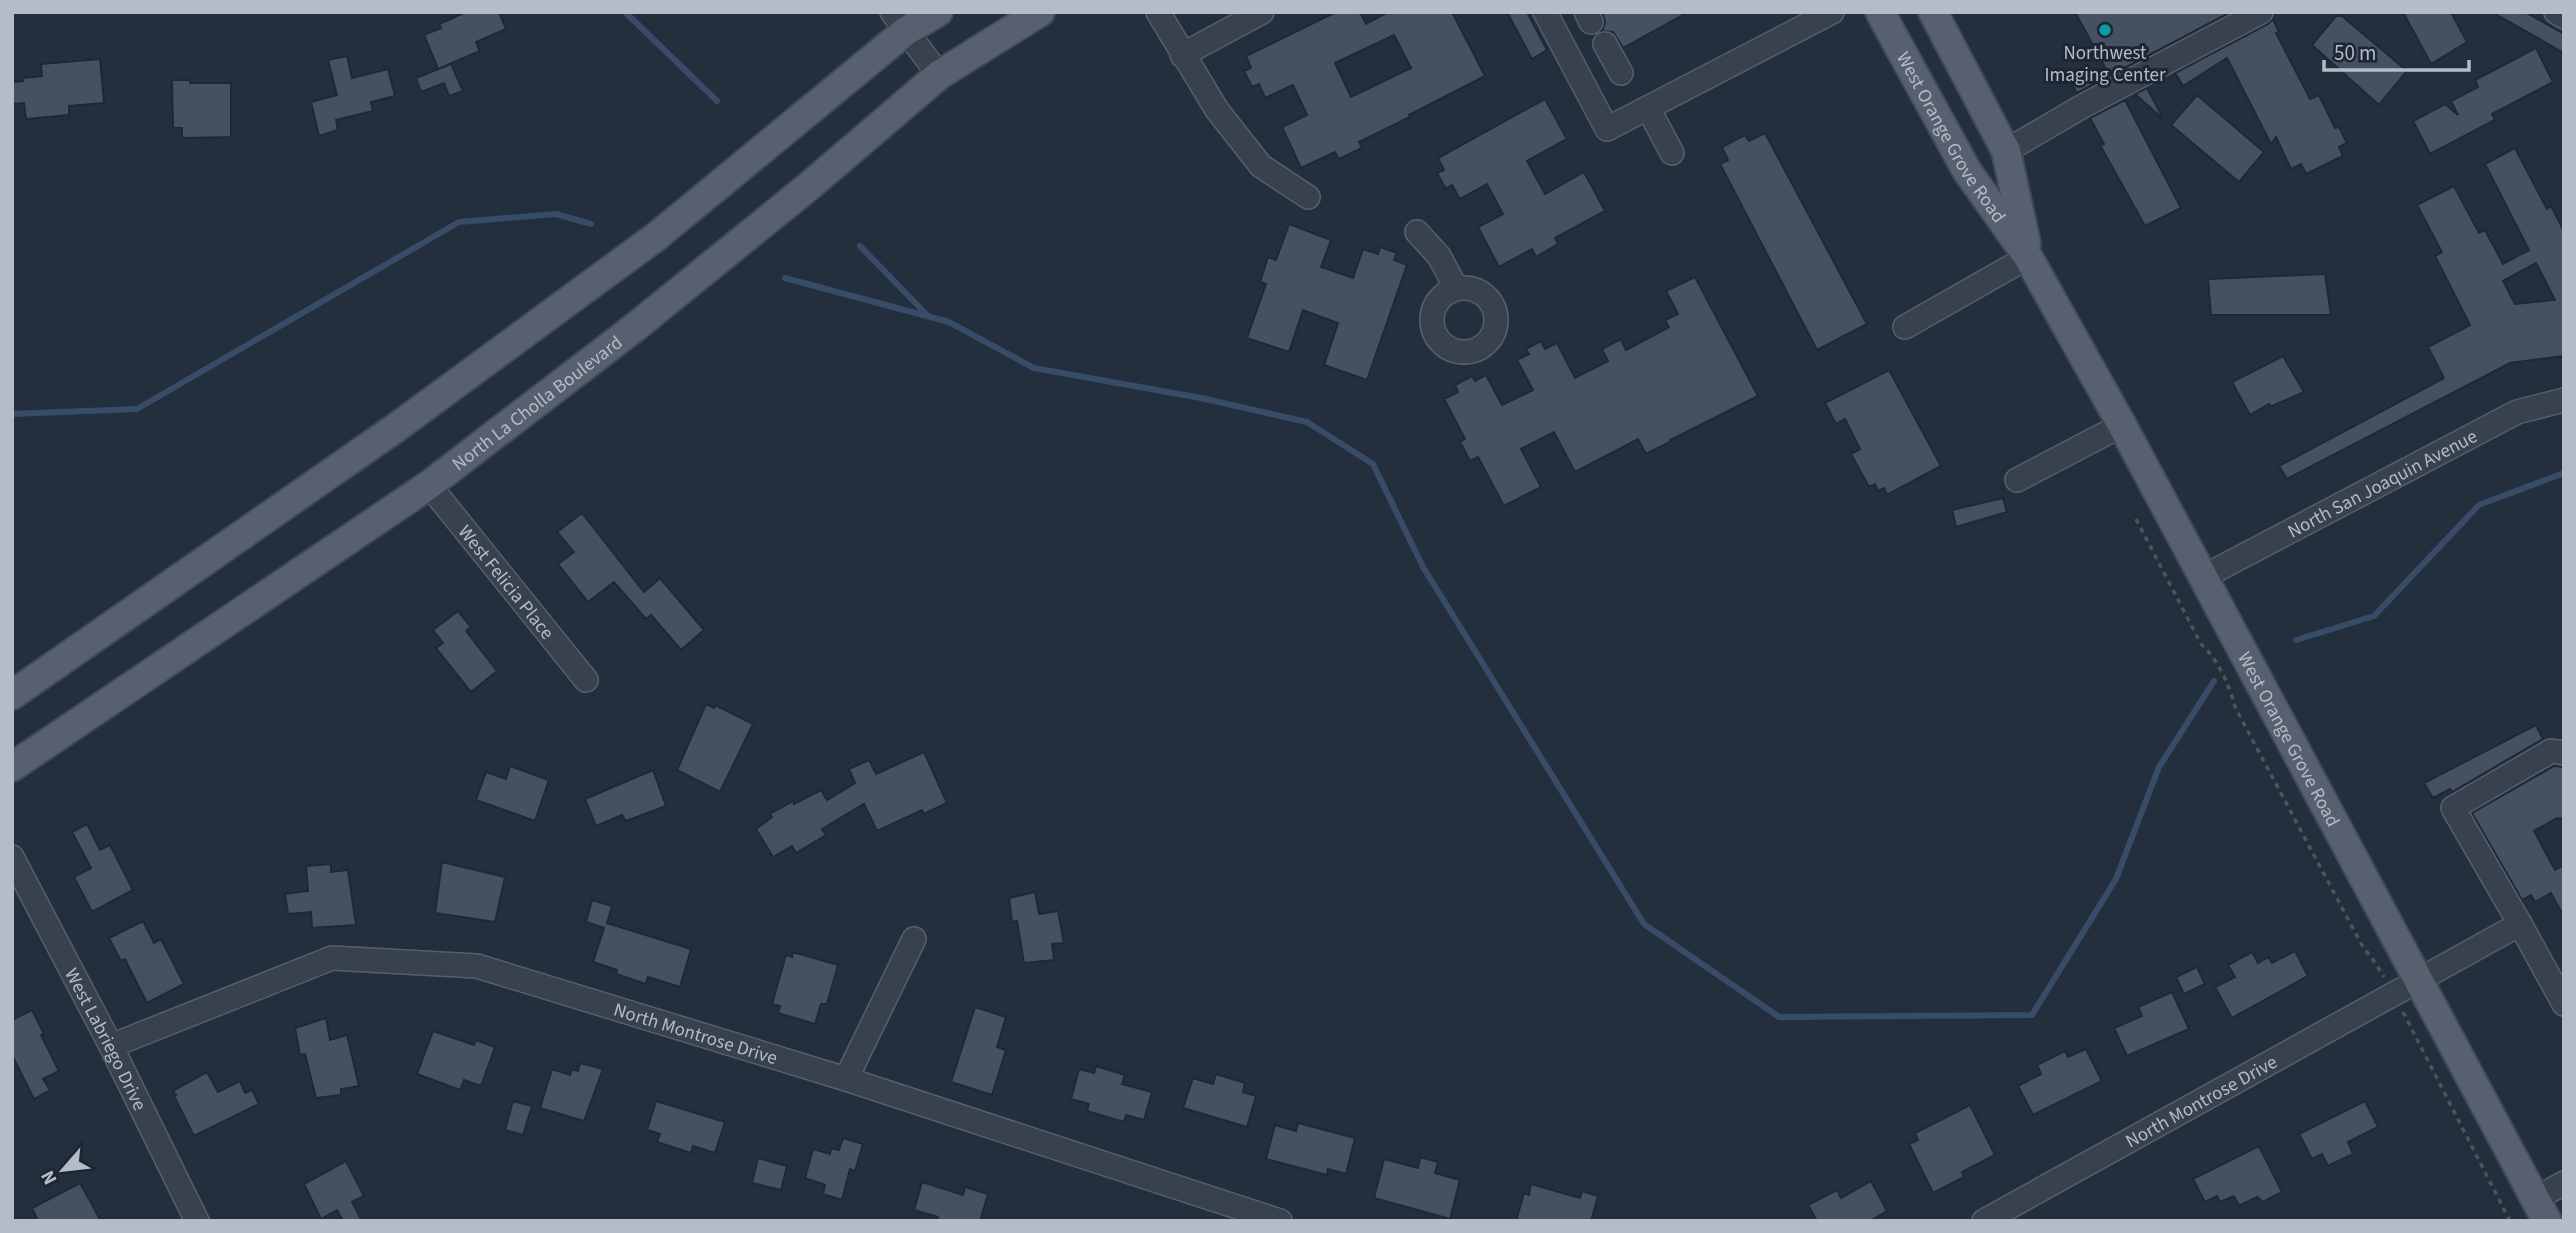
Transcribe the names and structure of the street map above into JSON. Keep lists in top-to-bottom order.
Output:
{
  "streets": {
    "main road": ["West Orange Grove Road", "North La Cholla Boulevard"],
    "street": [
      "North San Joaquin Avenue",
      "West Felicia Place",
      "North Montrose Drive",
      "West Labriego Drive"
    ]
  },
  "crossings": [
    ["West Orange Grove Road", "North San Joaquin Avenue"],
    ["West Orange Grove Road", "North Montrose Drive"],
    ["North La Cholla Boulevard", "West Felicia Place"],
    ["North Montrose Drive", "West Labriego Drive"]
  ],
  "places": ["Northwest Imaging Center"],
  "scale_bar": "50 m",
  "north": "bottom left"
}
